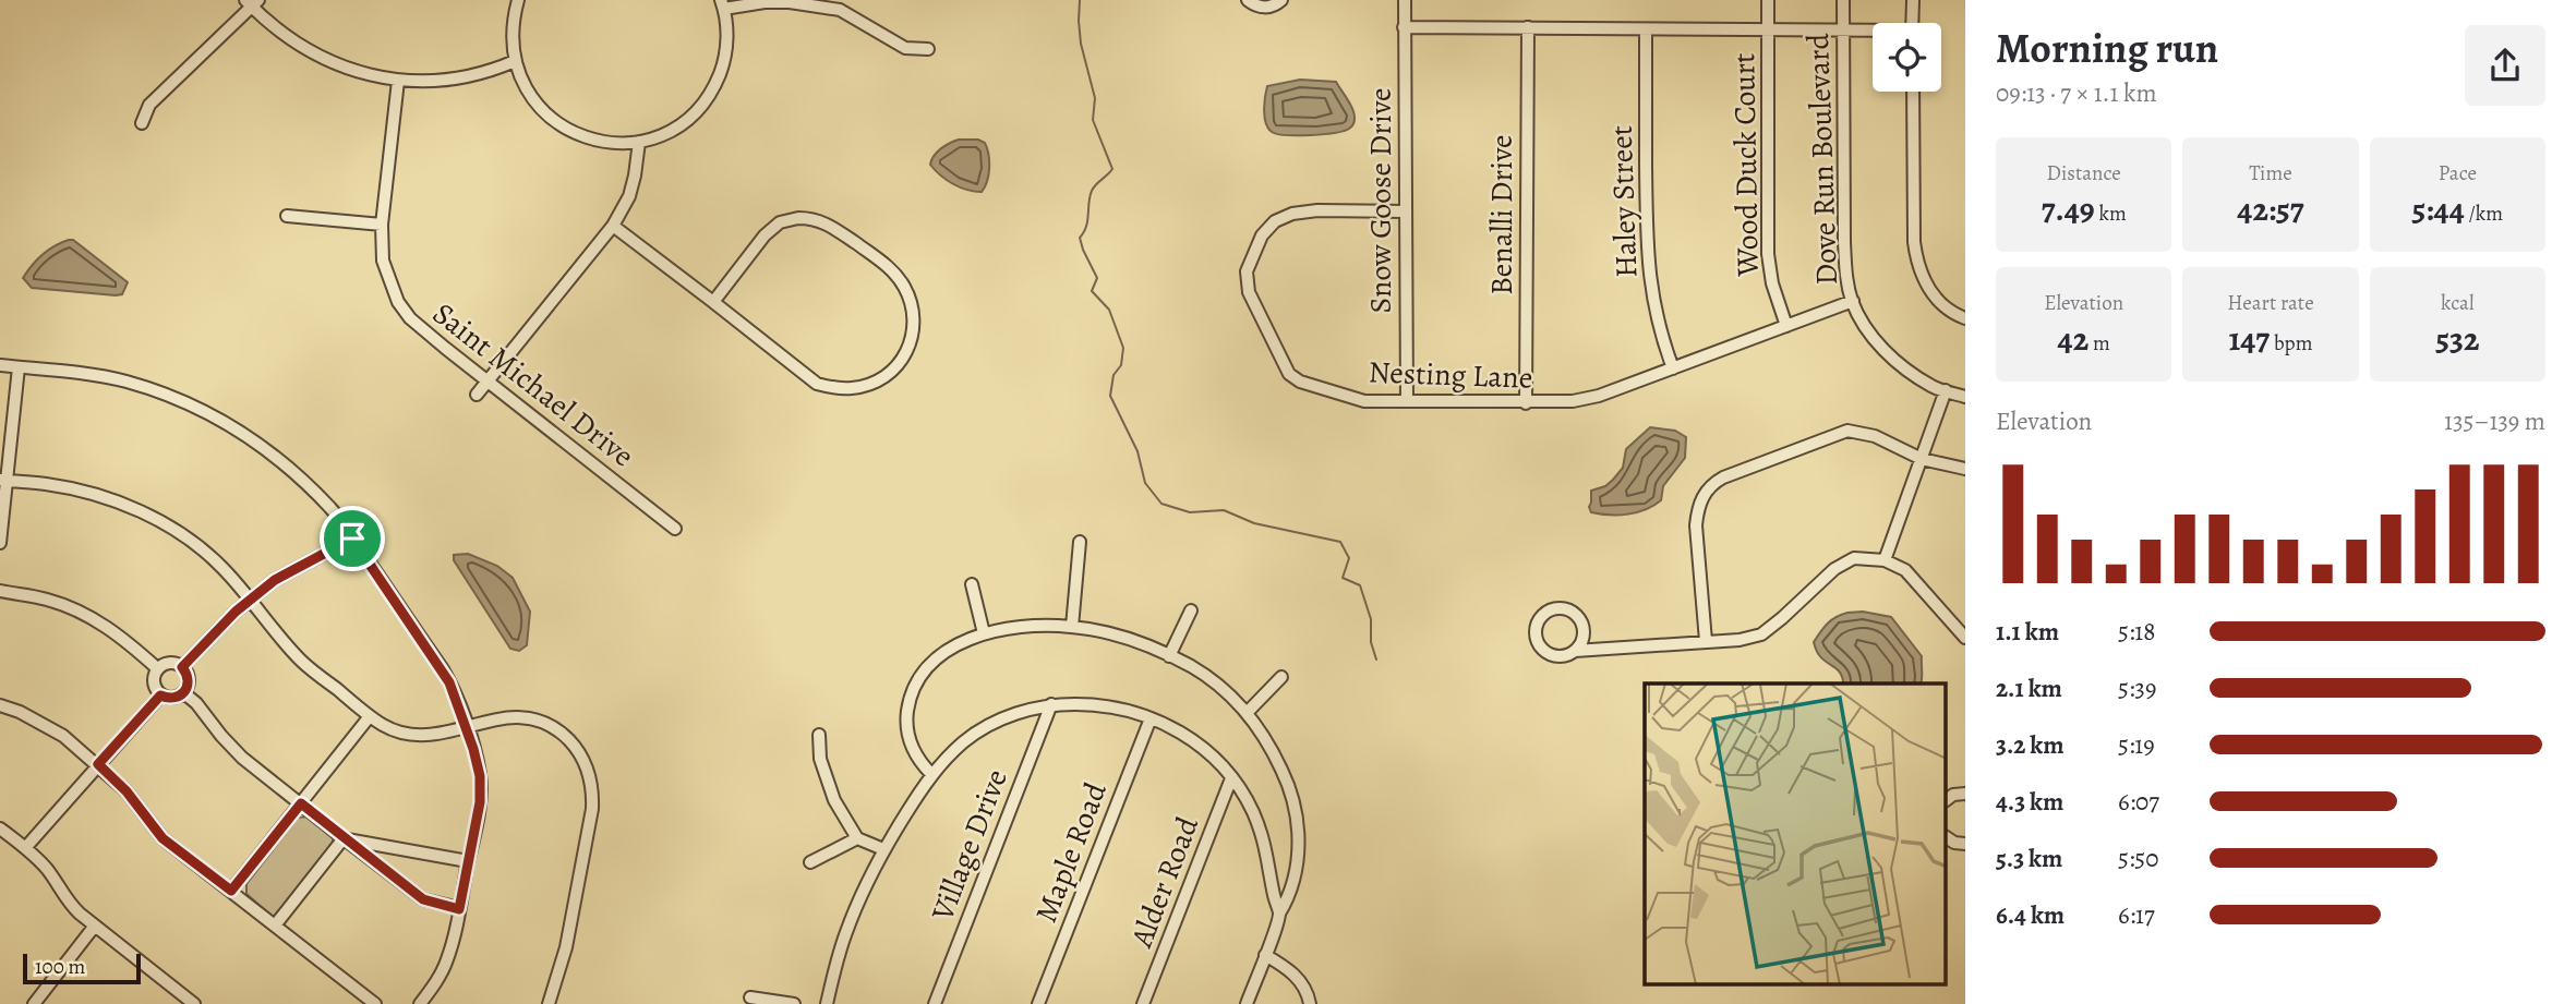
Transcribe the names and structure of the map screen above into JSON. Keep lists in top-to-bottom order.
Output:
{
  "streets": {
    "street": [
      "Dove Run Boulevard",
      "Wood Duck Court",
      "Snow Goose Drive",
      "Haley Street",
      "Benalli Drive",
      "Nesting Lane",
      "Saint Michael Drive",
      "Village Drive",
      "Maple Road",
      "Alder Road"
    ]
  },
  "crossings": [
    ["Dove Run Boulevard", "Nesting Lane"],
    ["Wood Duck Court", "Nesting Lane"],
    ["Snow Goose Drive", "Nesting Lane"],
    ["Haley Street", "Nesting Lane"],
    ["Benalli Drive", "Nesting Lane"]
  ],
  "scale_bar": "100 m",
  "page": {
    "heading": ["Morning run", "09:13 · 7 × 1.1 km"],
    "stats": [
      ["Distance", "7.49 km"],
      ["Time", "42:57"],
      ["Pace", "5:44 /km"],
      ["Elevation", "42 m"],
      ["Heart rate", "147 bpm"],
      ["kcal", "532"]
    ],
    "chart": ["Elevation", "135–139 m"],
    "list": [
      {
        "name": "1.1 km",
        "note": "5:18"
      },
      {
        "name": "2.1 km",
        "note": "5:39"
      },
      {
        "name": "3.2 km",
        "note": "5:19"
      },
      {
        "name": "4.3 km",
        "note": "6:07"
      },
      {
        "name": "5.3 km",
        "note": "5:50"
      },
      {
        "name": "6.4 km",
        "note": "6:17"
      }
    ],
    "scale": "100 m"
  }
}
